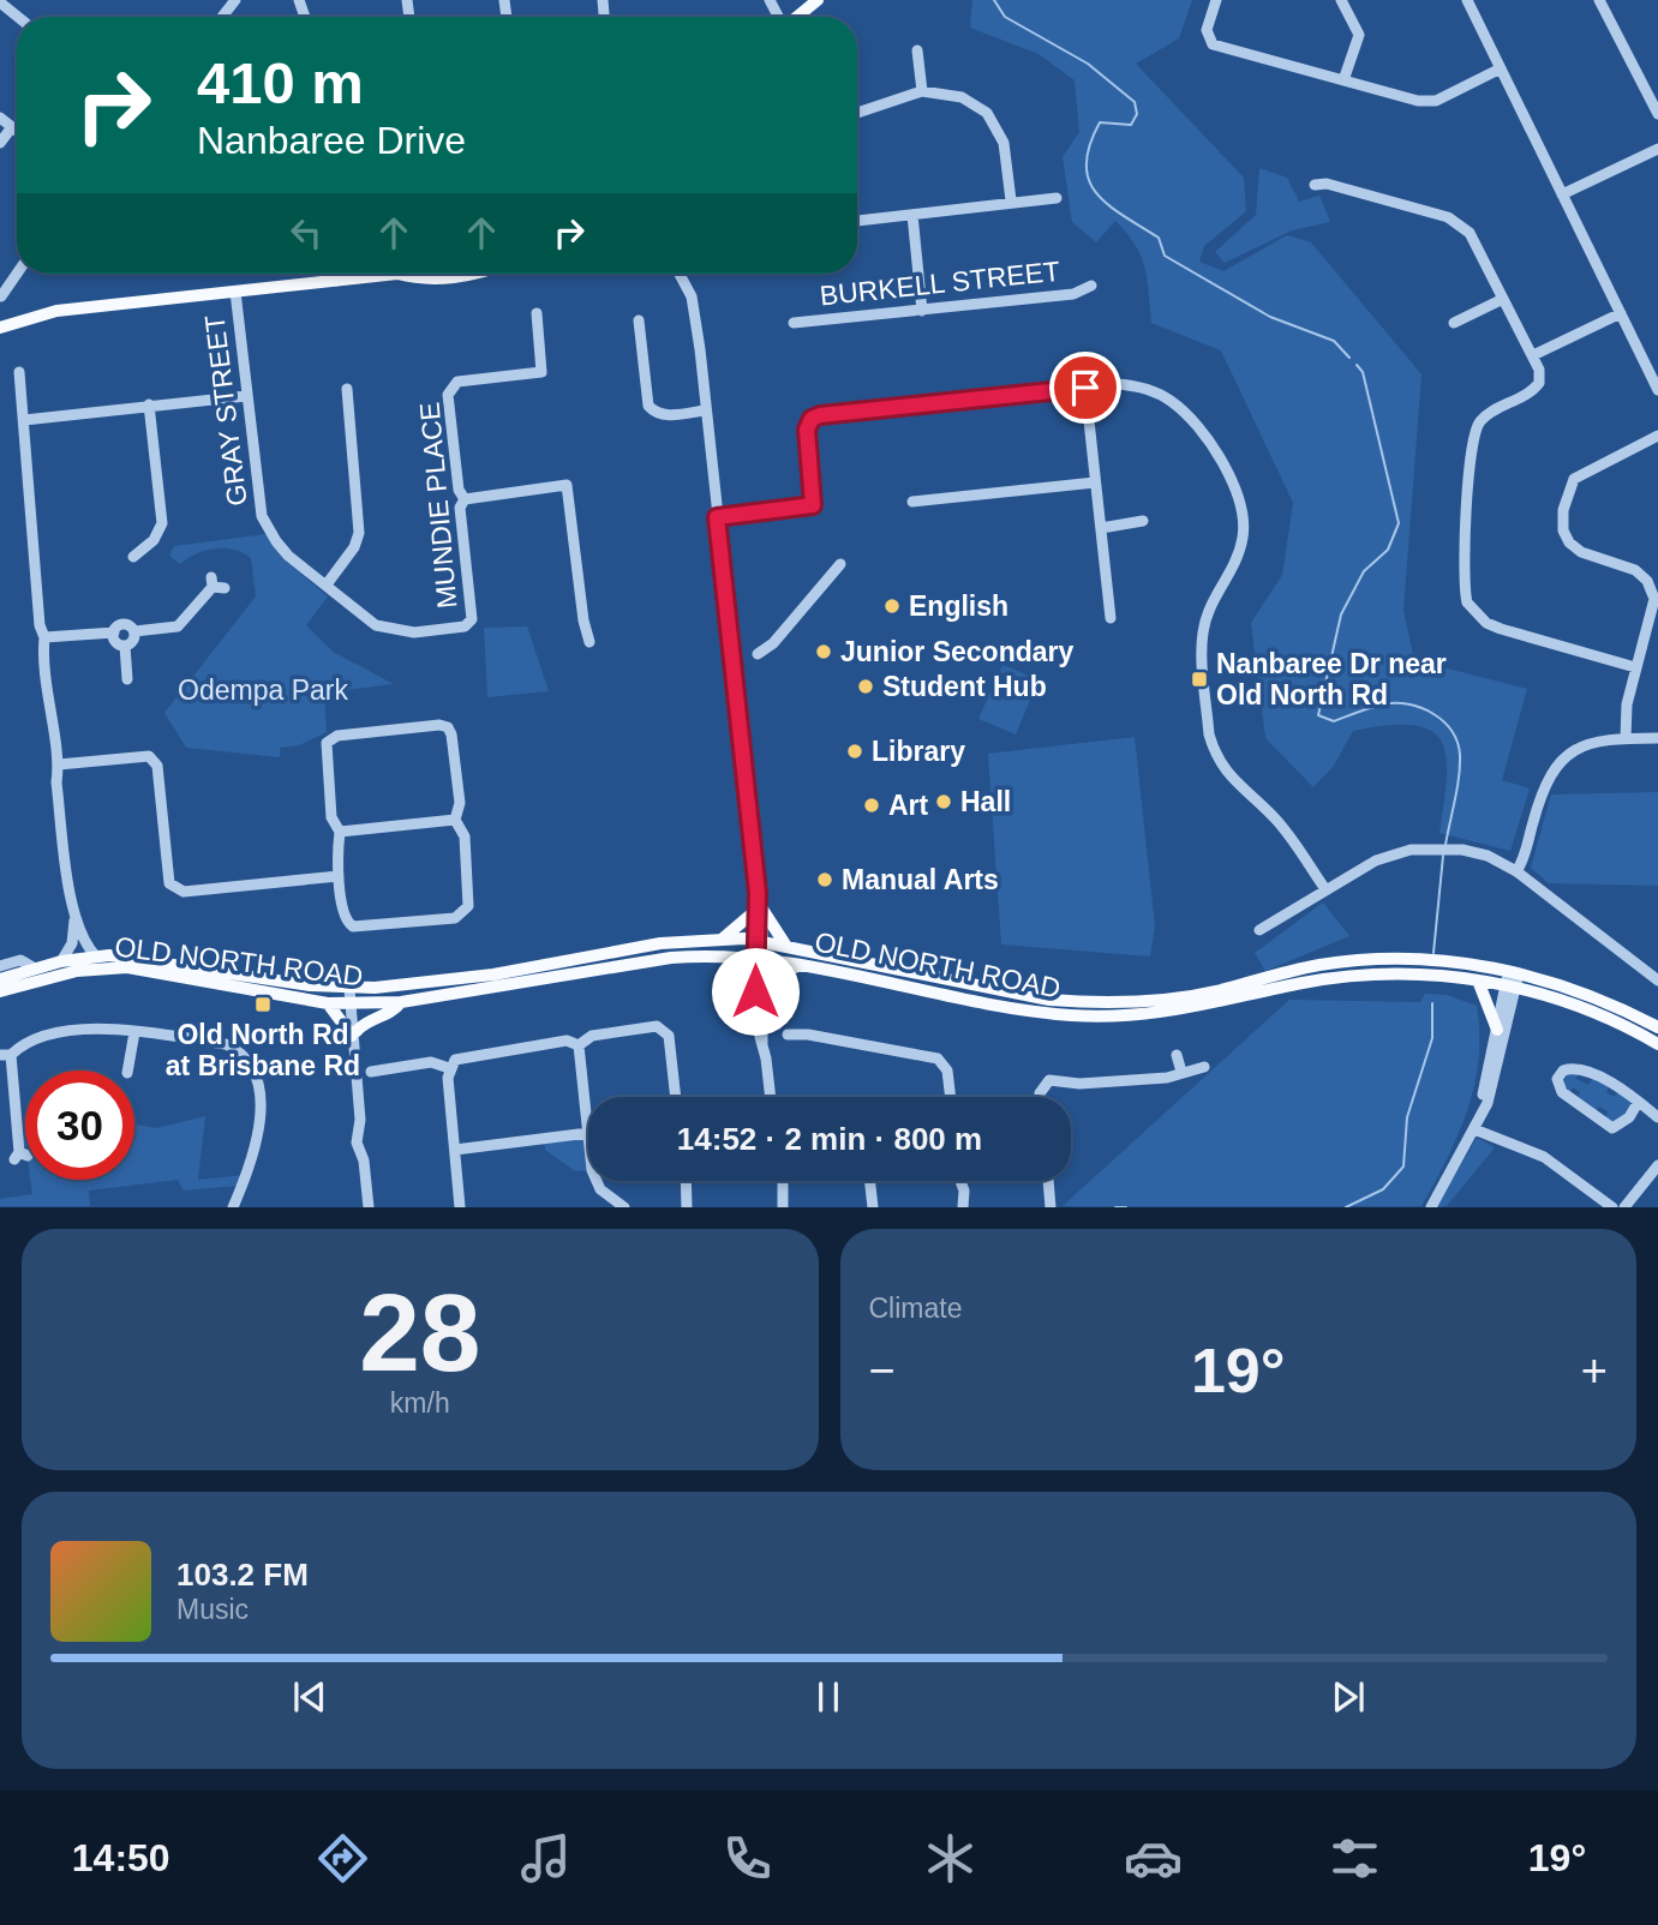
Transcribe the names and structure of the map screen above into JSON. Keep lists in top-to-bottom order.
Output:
{
  "streets": {
    "main road": ["OLD NORTH ROAD"],
    "street": ["BURKELL STREET", "GRAY STREET", "MUNDIE PLACE"]
  },
  "crossings": [
    ["GRAY STREET", "MUNDIE PLACE"]
  ],
  "parks": ["Odempa Park"],
  "places": {
    "other": [
      "English",
      "Junior Secondary",
      "Student Hub",
      "Library",
      "Hall",
      "Art",
      "Manual Arts"
    ],
    "transit": ["Nanbaree Dr near Old North Rd", "Old North Rd at Brisbane Rd"]
  },
  "page": {
    "turn": ["410 m", "Nanbaree Drive"],
    "limit": "30",
    "trip": "14:52 · 2 min · 800 m",
    "tile": [
      ["28", "km/h"],
      "Climate"
    ],
    "heat": ["−", "19°", "+"],
    "song": ["103.2 FM", "Music"],
    "tabs": ["14:50", "19°"]
  }
}
